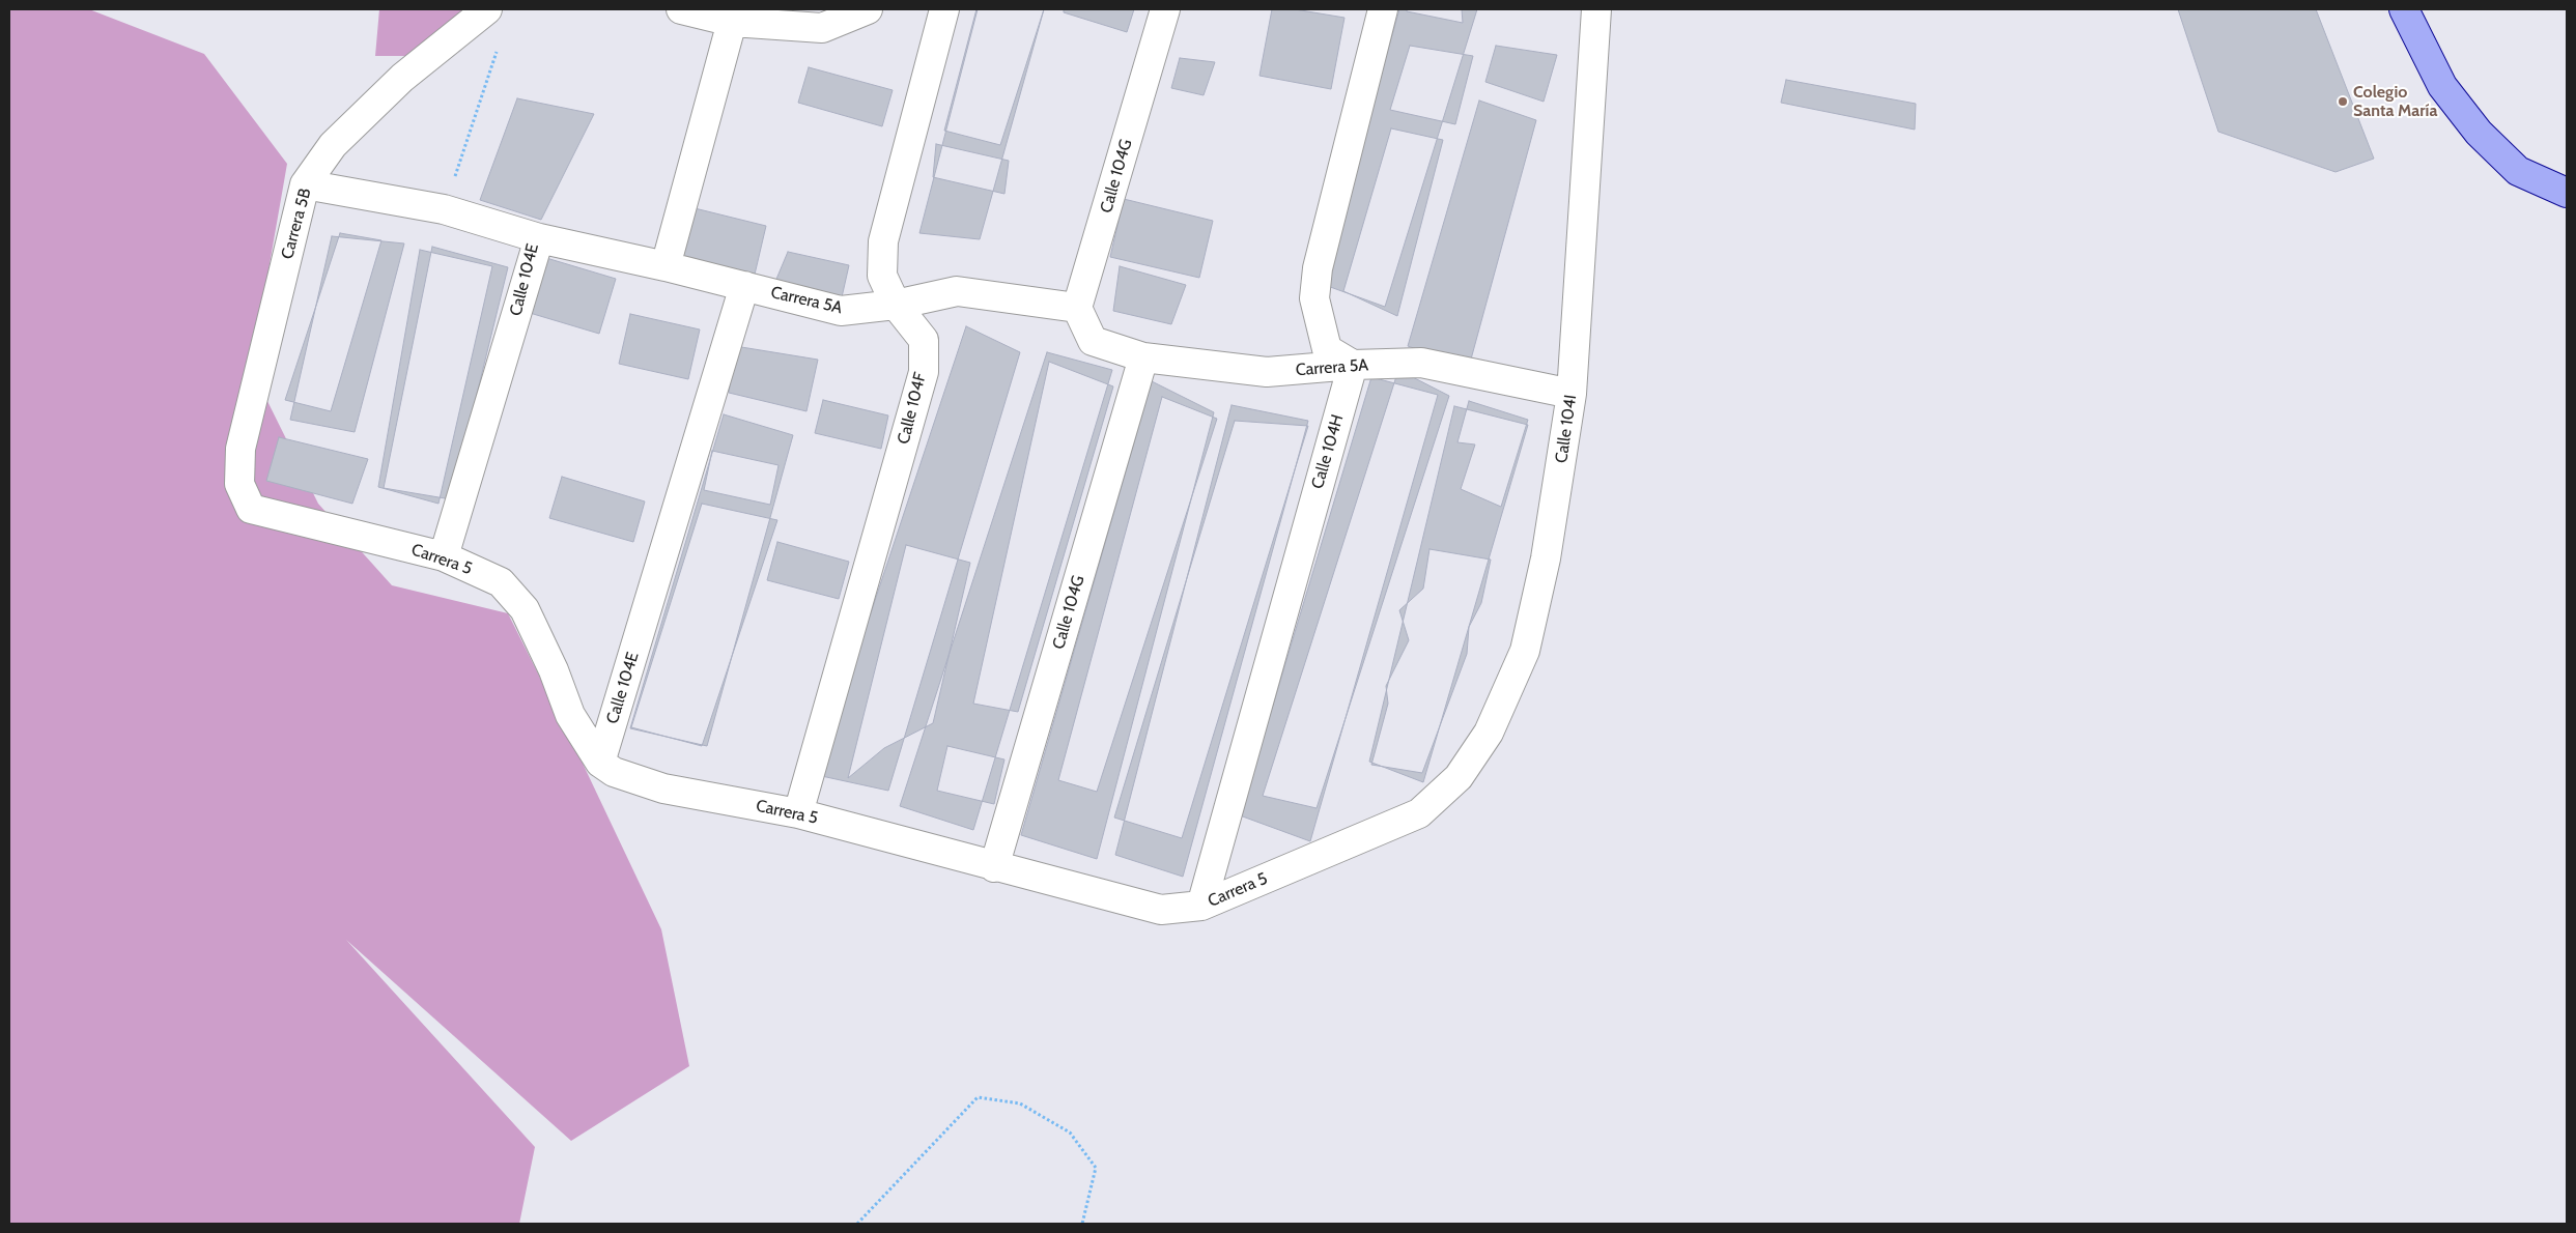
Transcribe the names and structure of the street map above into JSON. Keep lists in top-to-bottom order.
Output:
{
  "streets": {
    "street": [
      "Calle 104G",
      "Carrera 5B",
      "Calle 104E",
      "Carrera 5A",
      "Calle 104F",
      "Calle 104I",
      "Calle 104H",
      "Carrera 5"
    ]
  },
  "crossings": [
    ["Calle 104G", "Carrera 5A"],
    ["Calle 104G", "Carrera 5"],
    ["Carrera 5B", "Calle 104E"],
    ["Carrera 5B", "Carrera 5"],
    ["Calle 104E", "Carrera 5A"],
    ["Calle 104E", "Carrera 5"],
    ["Carrera 5A", "Calle 104F"],
    ["Carrera 5A", "Calle 104I"],
    ["Carrera 5A", "Calle 104H"],
    ["Calle 104F", "Carrera 5"],
    ["Calle 104I", "Carrera 5"],
    ["Calle 104H", "Carrera 5"]
  ],
  "places": ["Colegio Santa María"]
}
